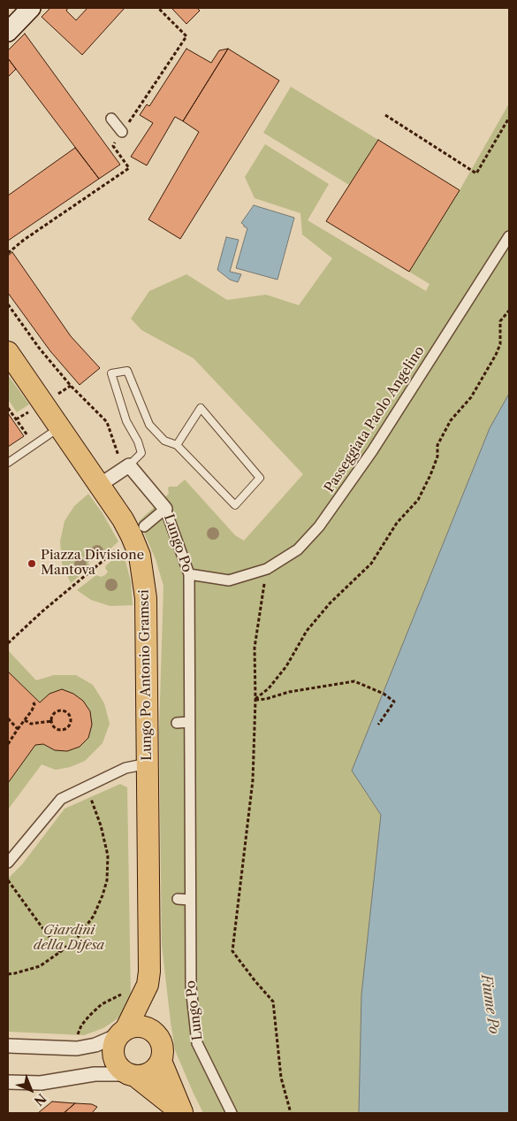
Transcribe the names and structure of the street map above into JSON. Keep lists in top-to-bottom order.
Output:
{
  "streets": {
    "main road": ["Lungo Po Antonio Gramsci"],
    "street": ["Passeggiata Paolo Angelino", "Lungo Po"]
  },
  "crossings": [
    ["Passeggiata Paolo Angelino", "Lungo Po"]
  ],
  "water": ["Fiume Po"],
  "parks": ["Giardini della Difesa"],
  "places": ["Piazza Divisione Mantova"],
  "north": "bottom right"
}
